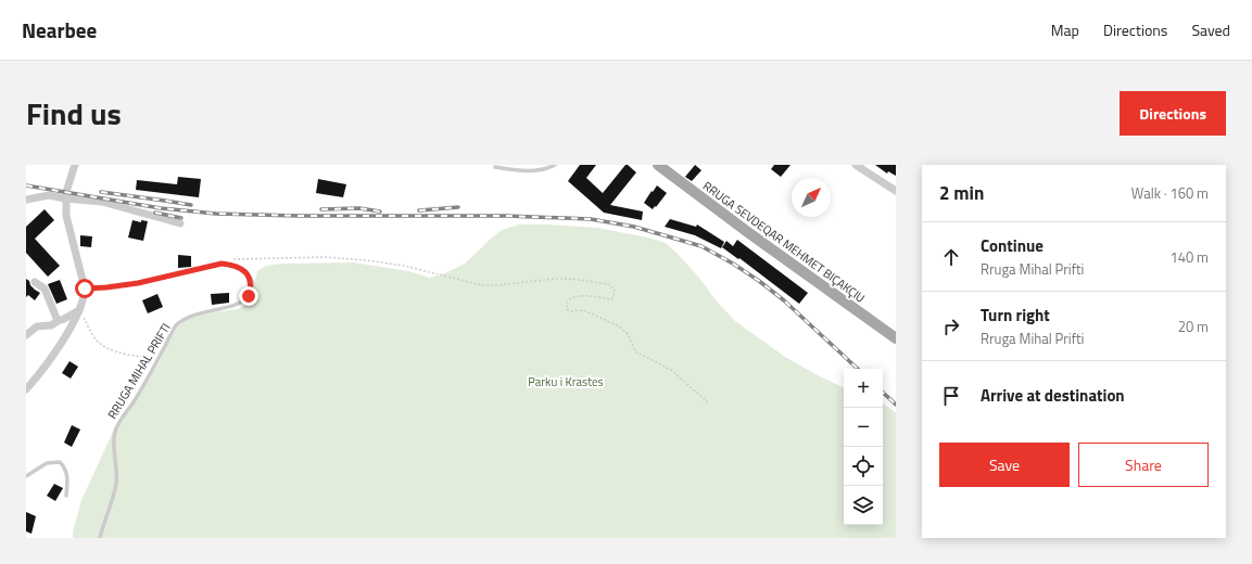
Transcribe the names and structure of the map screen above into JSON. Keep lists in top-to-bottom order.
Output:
{
  "streets": {
    "main road": ["RRUGA SEVDEQAR MEHMET BIÇAKÇIU"],
    "lane": ["RRUGA MIHAL PRIFTI"]
  },
  "parks": ["Parku i Krastes"],
  "north": "top right",
  "page": {
    "header": "Nearbee",
    "nav": ["Map", "Directions", "Saved"],
    "title": "Find us",
    "buttons": [
      "Directions",
      ["Save", "Share"]
    ],
    "heading": ["2 min", "Walk · 160 m"],
    "list": [
      ["Continue", "Rruga Mihal Prifti", "140 m"],
      ["Turn right", "Rruga Mihal Prifti", "20 m"],
      "Arrive at destination"
    ],
    "map_buttons": ["+", "−"]
  }
}
